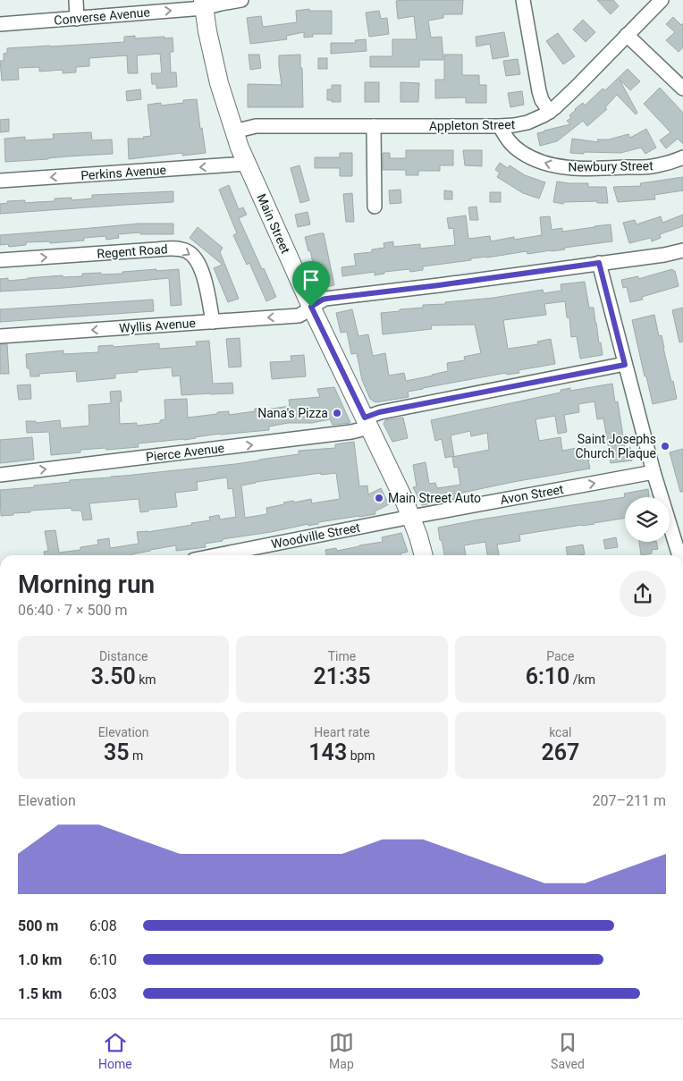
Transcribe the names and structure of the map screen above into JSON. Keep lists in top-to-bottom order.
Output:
{
  "streets": {
    "main road": ["Main Street"],
    "street": [
      "Converse Avenue",
      "Appleton Street",
      "Newbury Street",
      "Perkins Avenue",
      "Regent Road",
      "Wyllis Avenue",
      "Pierce Avenue",
      "Avon Street",
      "Woodville Street"
    ]
  },
  "crossings": [
    ["Converse Avenue", "Main Street"],
    ["Appleton Street", "Newbury Street"],
    ["Appleton Street", "Main Street"],
    ["Perkins Avenue", "Main Street"],
    ["Main Street", "Wyllis Avenue"],
    ["Main Street", "Pierce Avenue"],
    ["Main Street", "Avon Street"],
    ["Main Street", "Woodville Street"],
    ["Regent Road", "Wyllis Avenue"],
    ["Avon Street", "Woodville Street"]
  ],
  "one_way": [
    "Converse Avenue",
    "Newbury Street",
    "Perkins Avenue",
    "Regent Road",
    "Wyllis Avenue",
    "Pierce Avenue",
    "Avon Street"
  ],
  "places": ["Nana's Pizza", "Saint Josephs Church Plaque", "Main Street Auto"],
  "page": {
    "heading": ["Morning run", "06:40 · 7 × 500 m"],
    "stats": [
      ["Distance", "3.50 km"],
      ["Time", "21:35"],
      ["Pace", "6:10 /km"],
      ["Elevation", "35 m"],
      ["Heart rate", "143 bpm"],
      ["kcal", "267"]
    ],
    "chart": ["Elevation", "207–211 m"],
    "list": [
      {
        "name": "500 m",
        "note": "6:08"
      },
      {
        "name": "1.0 km",
        "note": "6:10"
      },
      {
        "name": "1.5 km",
        "note": "6:03"
      }
    ],
    "tabs": ["Home", "Map", "Saved"]
  }
}
